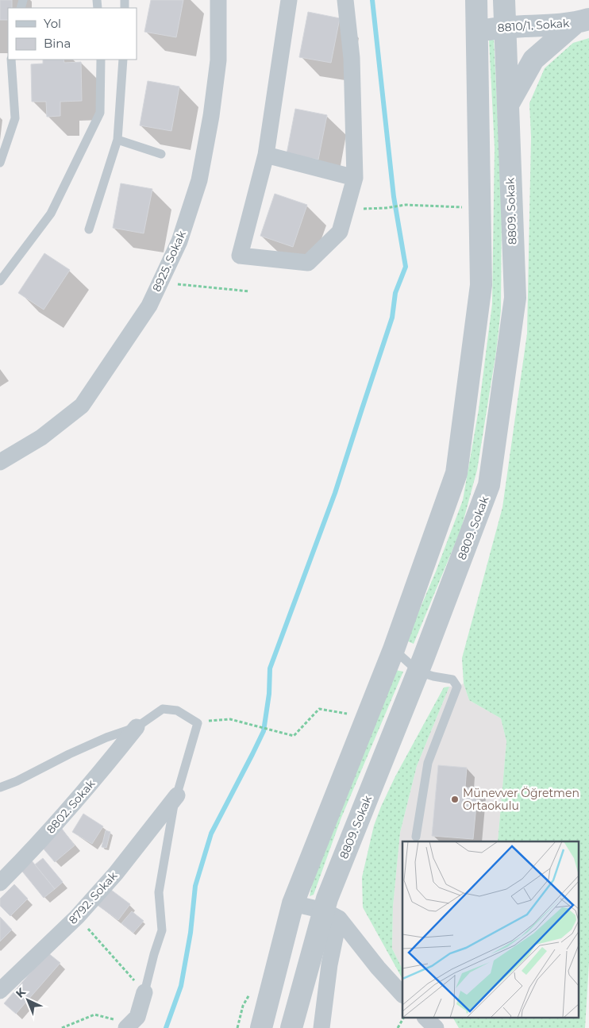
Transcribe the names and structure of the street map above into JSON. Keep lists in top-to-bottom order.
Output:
{
  "streets": {
    "street": [
      "8810/1. Sokak",
      "8809. Sokak",
      "8925. Sokak",
      "8802. Sokak",
      "8792. Sokak"
    ]
  },
  "crossings": [
    ["8810/1. Sokak", "8809. Sokak"]
  ],
  "places": ["Münevver Öğretmen Ortaokulu"],
  "legend": ["Yol", "Bina"],
  "north": "top left"
}
